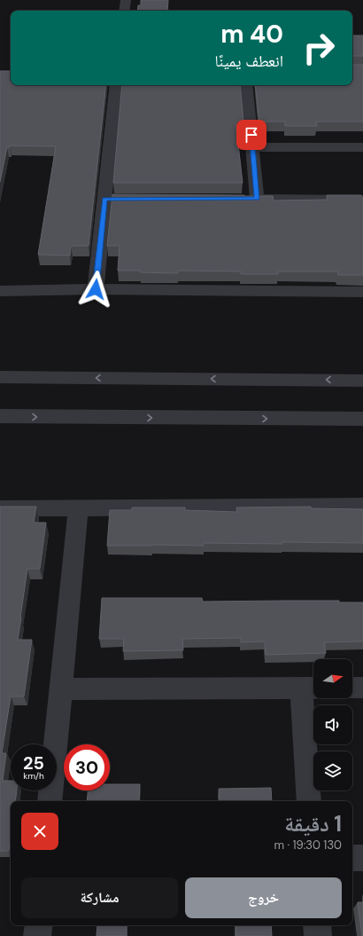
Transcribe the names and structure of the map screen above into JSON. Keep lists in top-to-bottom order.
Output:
{
  "north": "right",
  "page": {
    "turn": ["40 m", "انعطف يمينًا"],
    "speed": "25 km/h",
    "limit": "30",
    "heading": ["1 دقيقة", "130 m · 19:30"],
    "buttons": ["خروج", "مشاركة"]
  }
}
